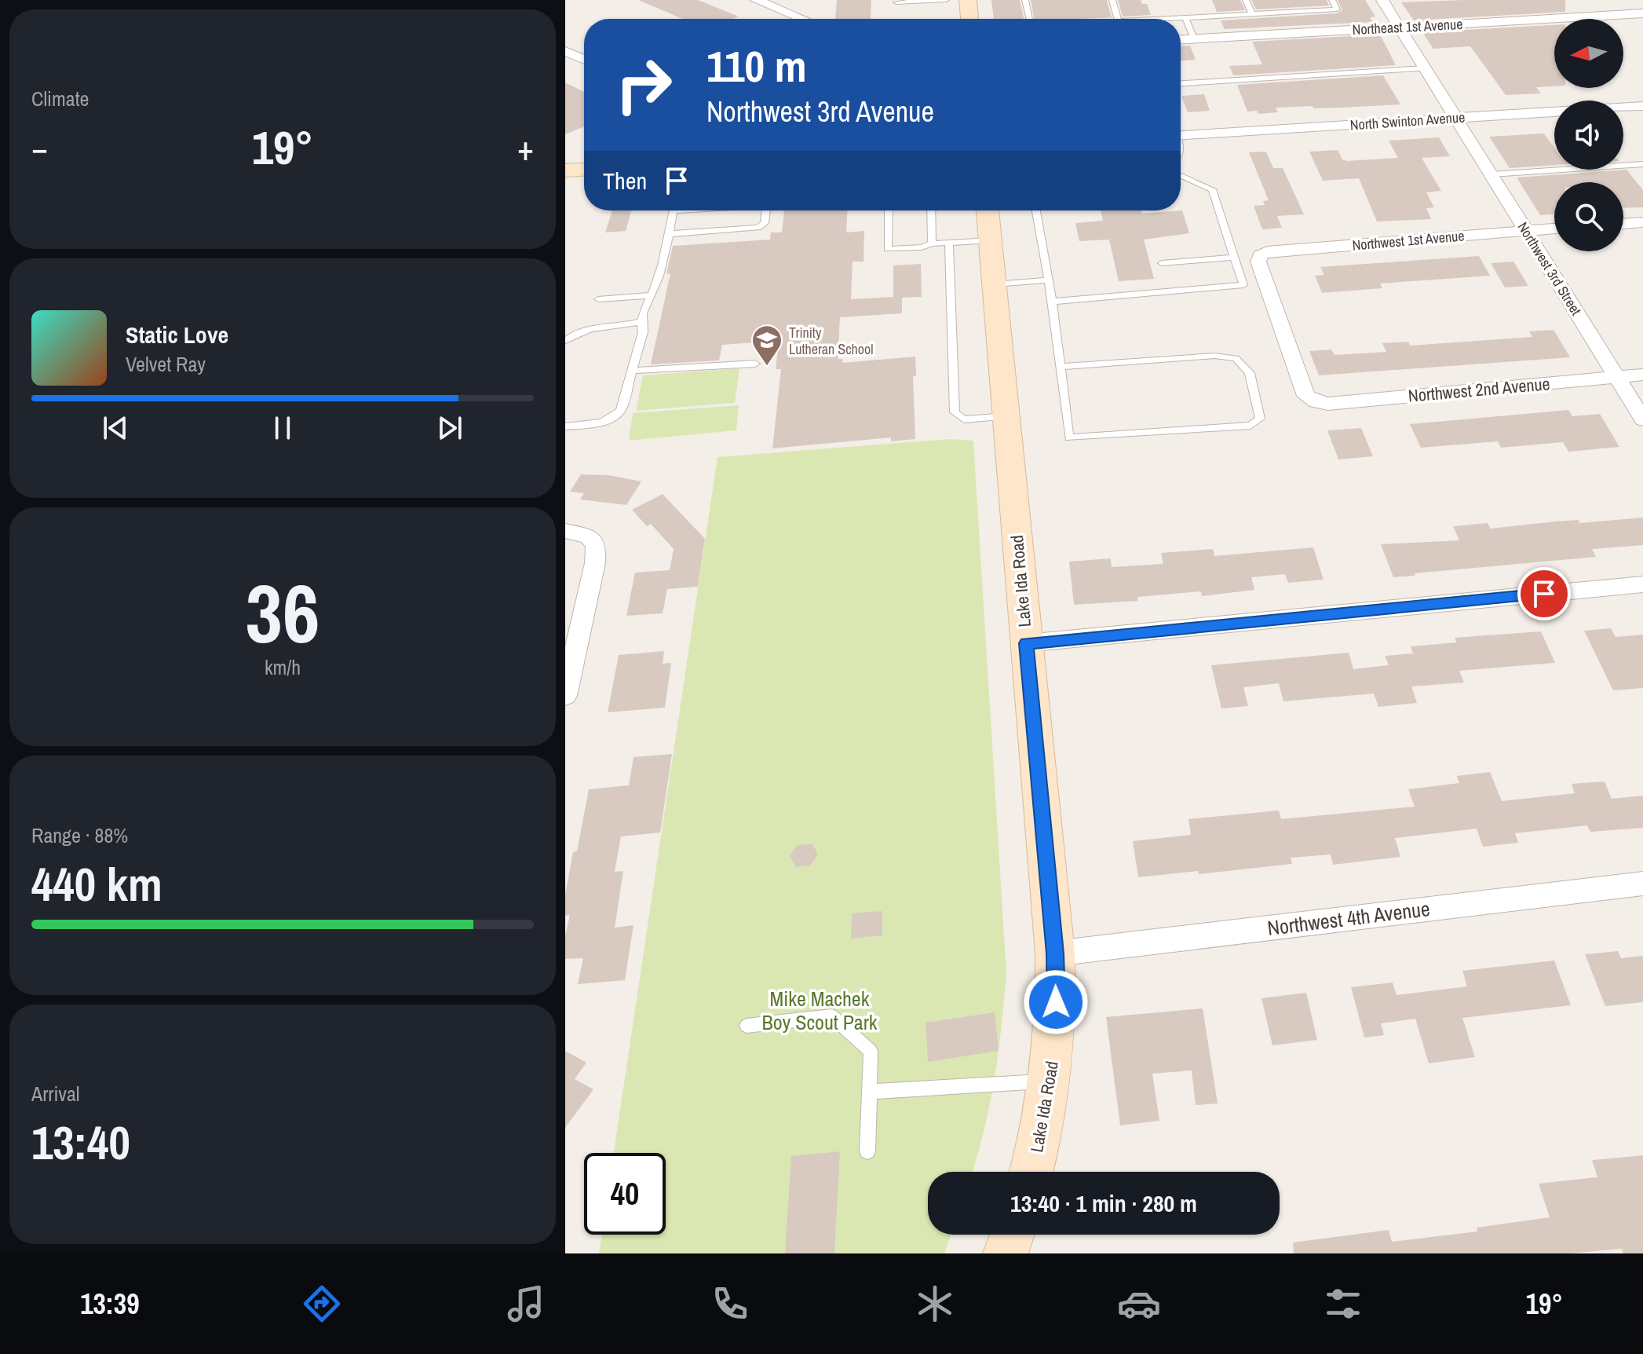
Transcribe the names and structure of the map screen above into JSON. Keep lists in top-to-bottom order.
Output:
{
  "streets": {
    "street": [
      "Northeast 1st Avenue",
      "North Swinton Avenue",
      "Northwest 1st Avenue",
      "Northwest 3rd Street",
      "Northwest 2nd Avenue",
      "Lake Ida Road",
      "Northwest 4th Avenue"
    ]
  },
  "crossings": [
    ["Northeast 1st Avenue", "Northwest 3rd Street"],
    ["North Swinton Avenue", "Northwest 3rd Street"],
    ["Northwest 1st Avenue", "Northwest 3rd Street"],
    ["Northwest 1st Avenue", "Northwest 2nd Avenue"],
    ["Northwest 3rd Street", "Northwest 2nd Avenue"],
    ["Lake Ida Road", "Northwest 4th Avenue"]
  ],
  "parks": ["Mike Machek Boy Scout Park"],
  "places": {
    "school or university": ["Trinity Lutheran School"]
  },
  "north": "left",
  "page": {
    "tile": [
      "Climate",
      ["36", "km/h"],
      ["Range · 88%", "440 km"],
      ["Arrival", "13:40"]
    ],
    "turn": ["110 m", "Northwest 3rd Avenue"],
    "heat": ["−", "19°", "+"],
    "then": "Then",
    "song": ["Static Love", "Velvet Ray"],
    "limit": "40",
    "trip": "13:40 · 1 min · 280 m",
    "tabs": ["13:39", "19°"]
  }
}
